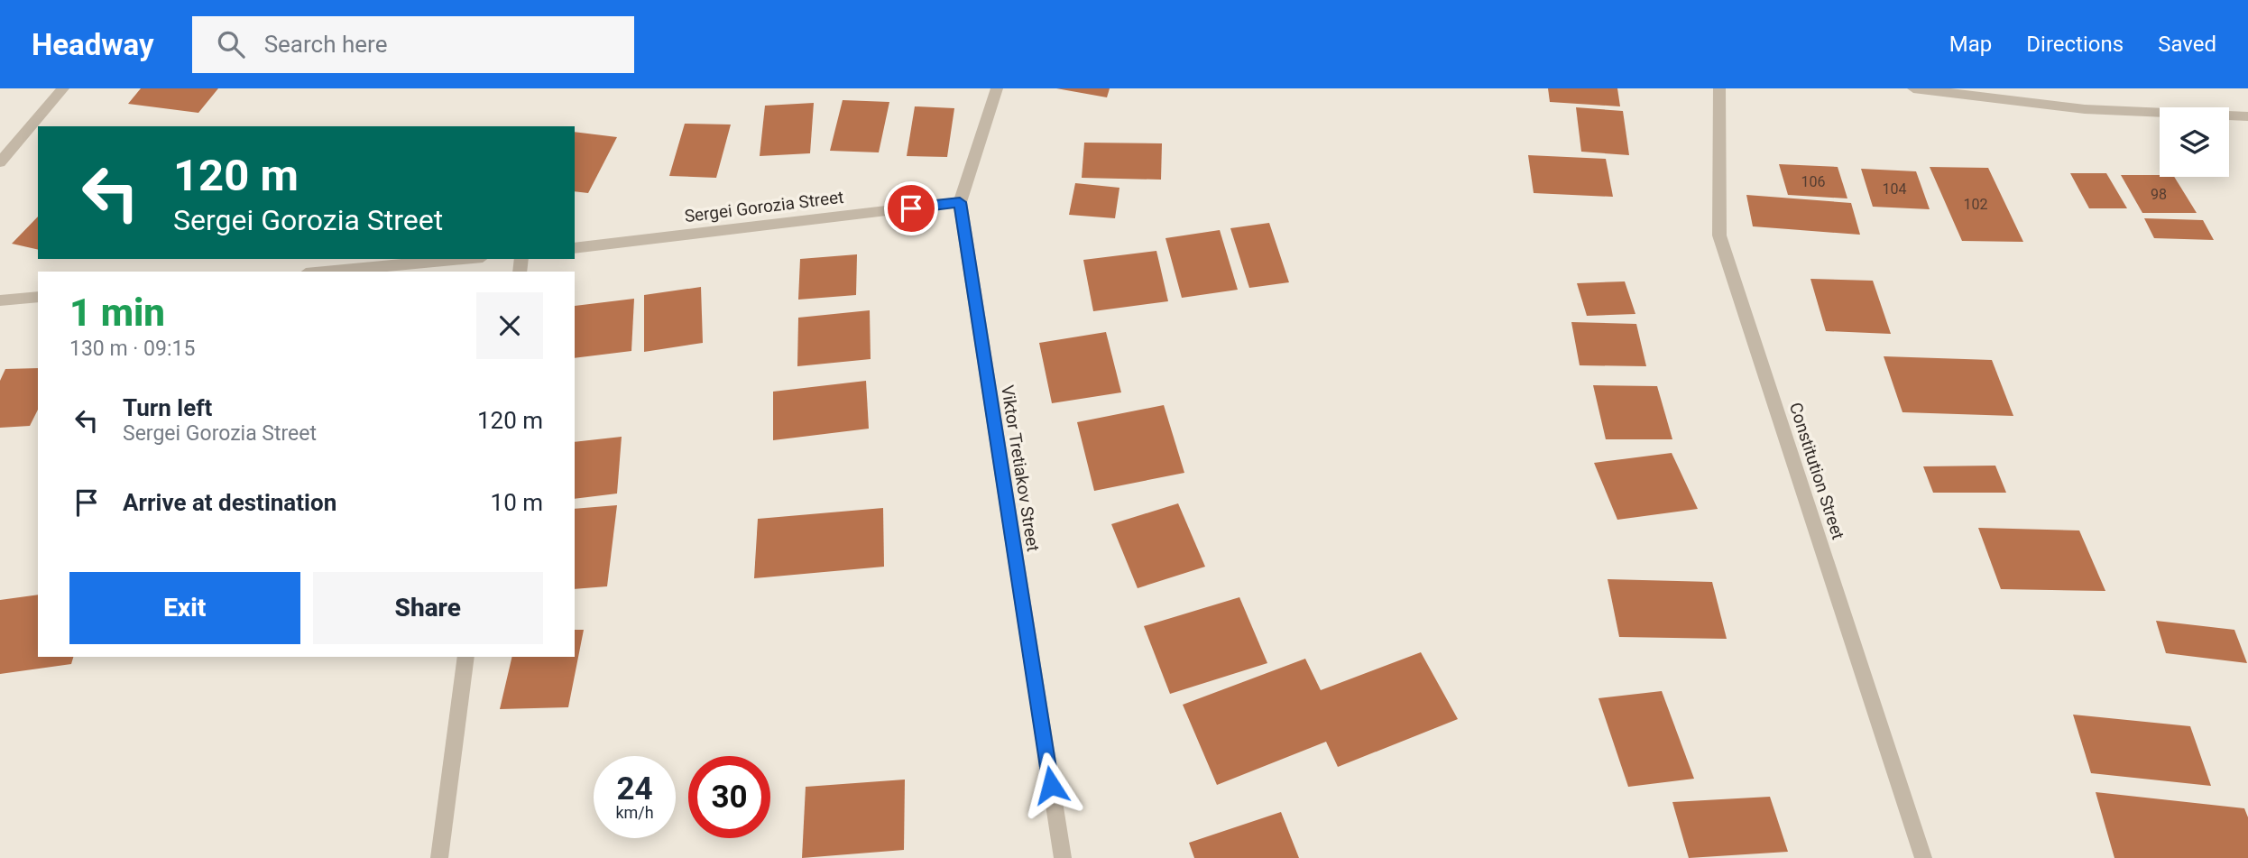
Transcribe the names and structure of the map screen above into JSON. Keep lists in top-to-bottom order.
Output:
{
  "streets": {
    "street": ["Sergei Gorozia Street", "Viktor Tretiakov Street", "Constitution Street"]
  },
  "crossings": [
    ["Sergei Gorozia Street", "Viktor Tretiakov Street"]
  ],
  "house_numbers": [
    "106",
    "104",
    "98",
    "102"
  ],
  "page": {
    "header": "Headway",
    "search": "Search here",
    "nav": ["Map", "Directions", "Saved"],
    "turn": ["120 m", "Sergei Gorozia Street"],
    "heading": ["1 min", "130 m · 09:15"],
    "list": [
      {
        "name": "Turn left",
        "note": "Sergei Gorozia Street",
        "value": "120 m"
      },
      {
        "name": "Arrive at destination",
        "value": "10 m"
      }
    ],
    "buttons": ["Exit", "Share"],
    "speed": "24 km/h",
    "limit": "30"
  }
}
